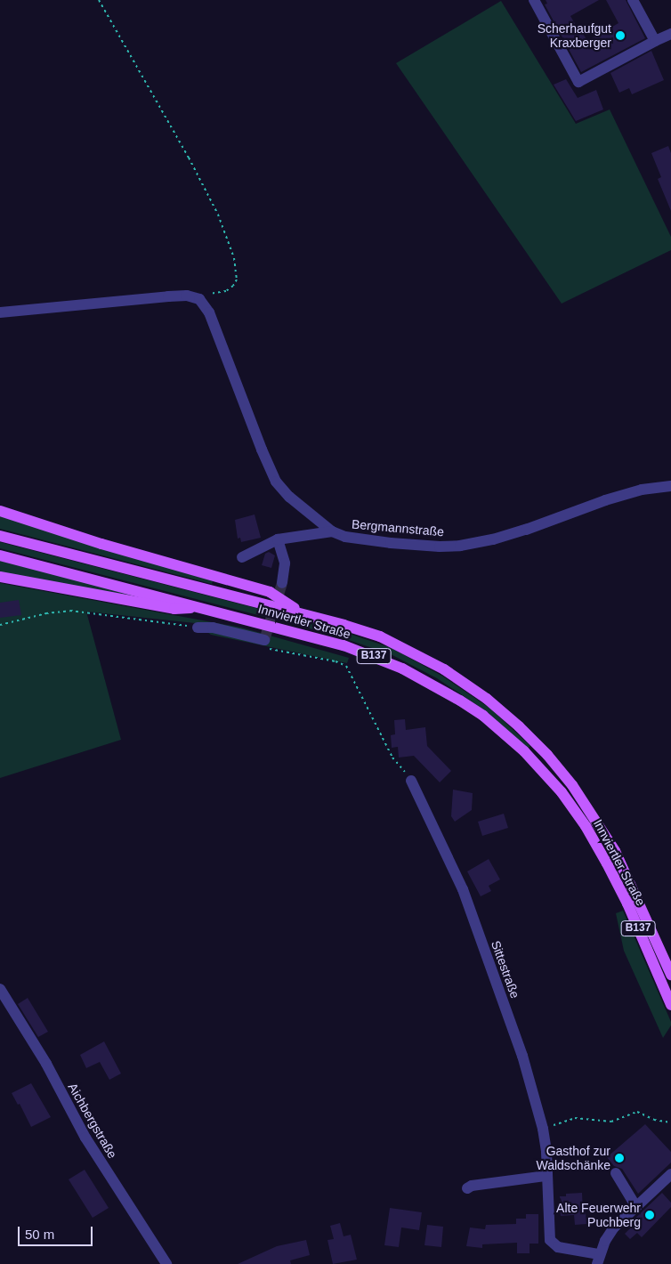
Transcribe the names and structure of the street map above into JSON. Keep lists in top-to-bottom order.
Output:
{
  "streets": {
    "main road": ["Innviertler Straße", "B137"],
    "street": ["Bergmannstraße", "Sittestraße", "Aichbergstraße"]
  },
  "places": ["Scherhaufgut Kraxberger", "Gasthof zur Waldschänke", "Alte Feuerwehr Puchberg"],
  "scale_bar": "50 m"
}
